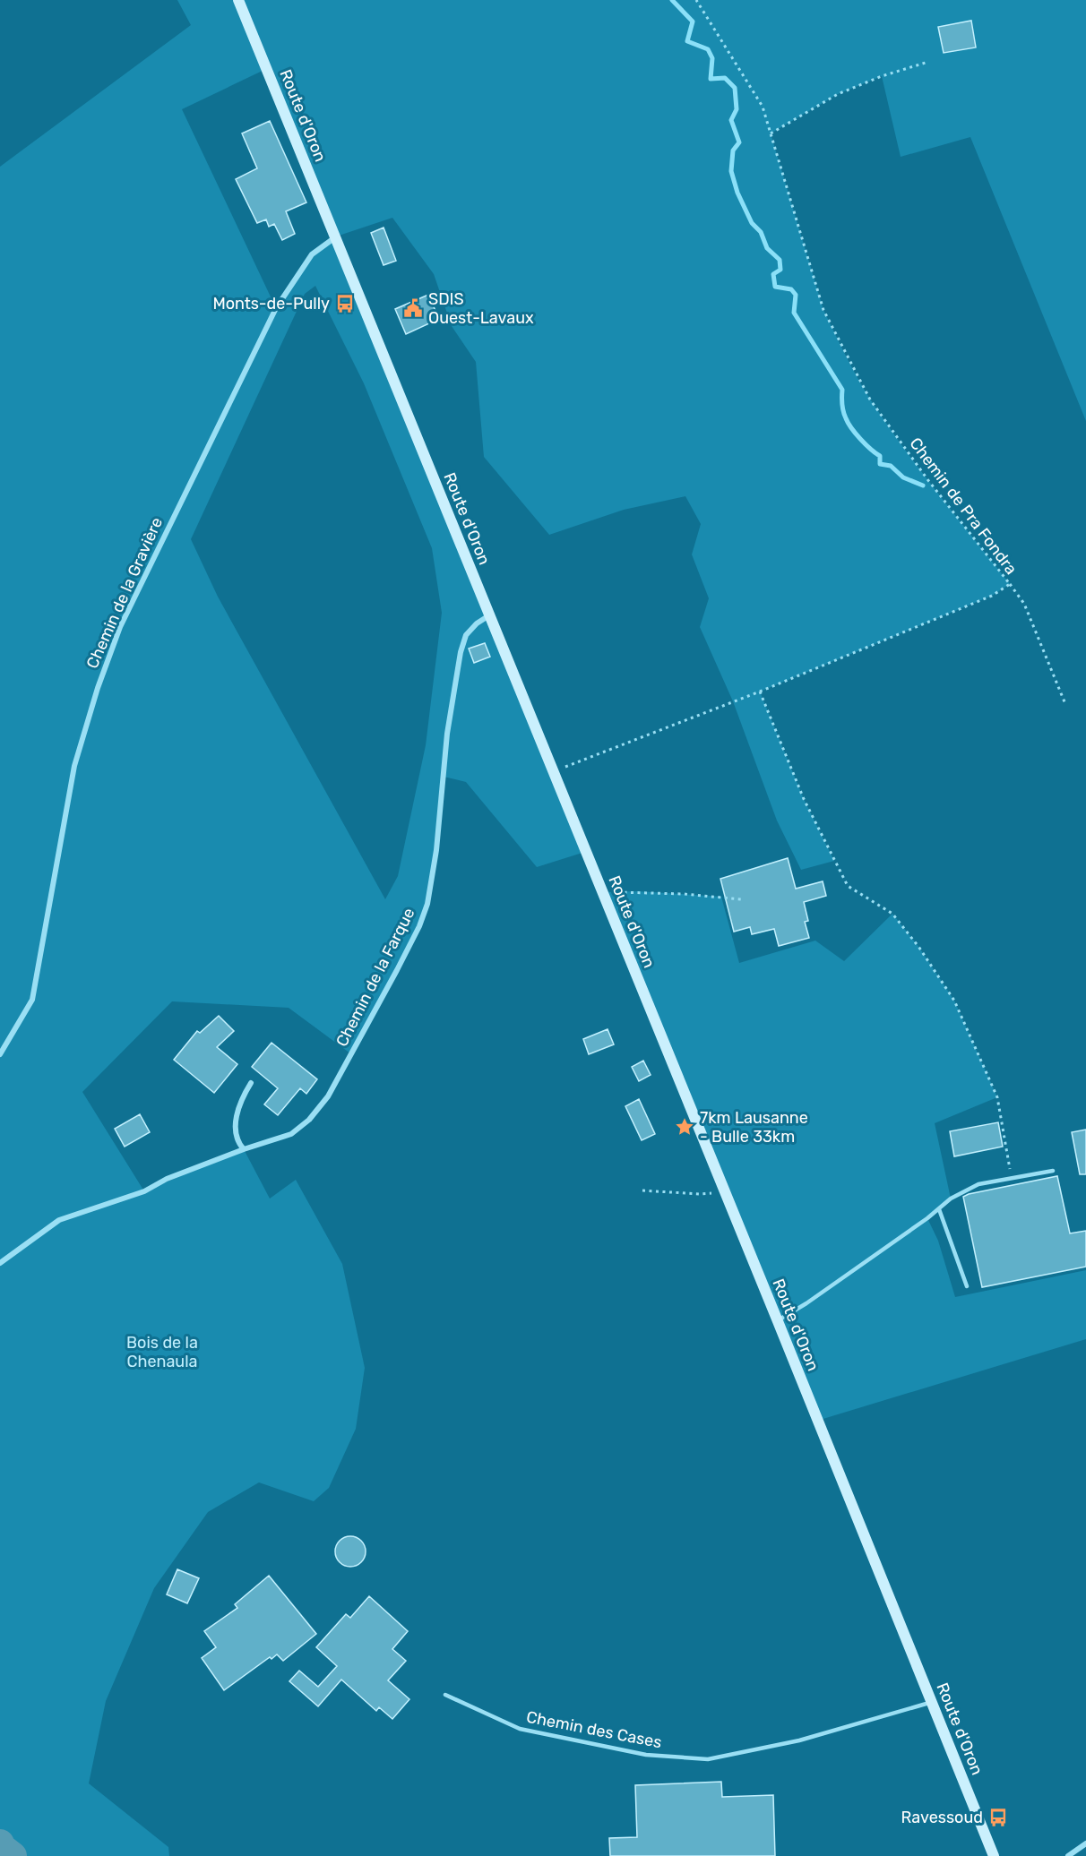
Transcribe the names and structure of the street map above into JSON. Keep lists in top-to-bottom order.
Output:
{
  "streets": {
    "main road": ["Route d'Oron"],
    "street": ["Chemin de la Gravière", "Chemin de la Farque"],
    "lane": ["Chemin des Cases"],
    "path": ["Chemin de Pra Fondra"]
  },
  "crossings": [
    ["Route d'Oron", "Chemin de Pra Fondra"],
    ["Route d'Oron", "Chemin de la Gravière"],
    ["Route d'Oron", "Chemin de la Farque"],
    ["Route d'Oron", "Chemin des Cases"]
  ],
  "parks": ["Bois de la Chenaula"],
  "places": {
    "bus stop": ["Monts-de-Pully", "Ravessoud"],
    "public building": ["SDIS Ouest-Lavaux"],
    "place": ["7km Lausanne - Bulle 33km"]
  }
}
